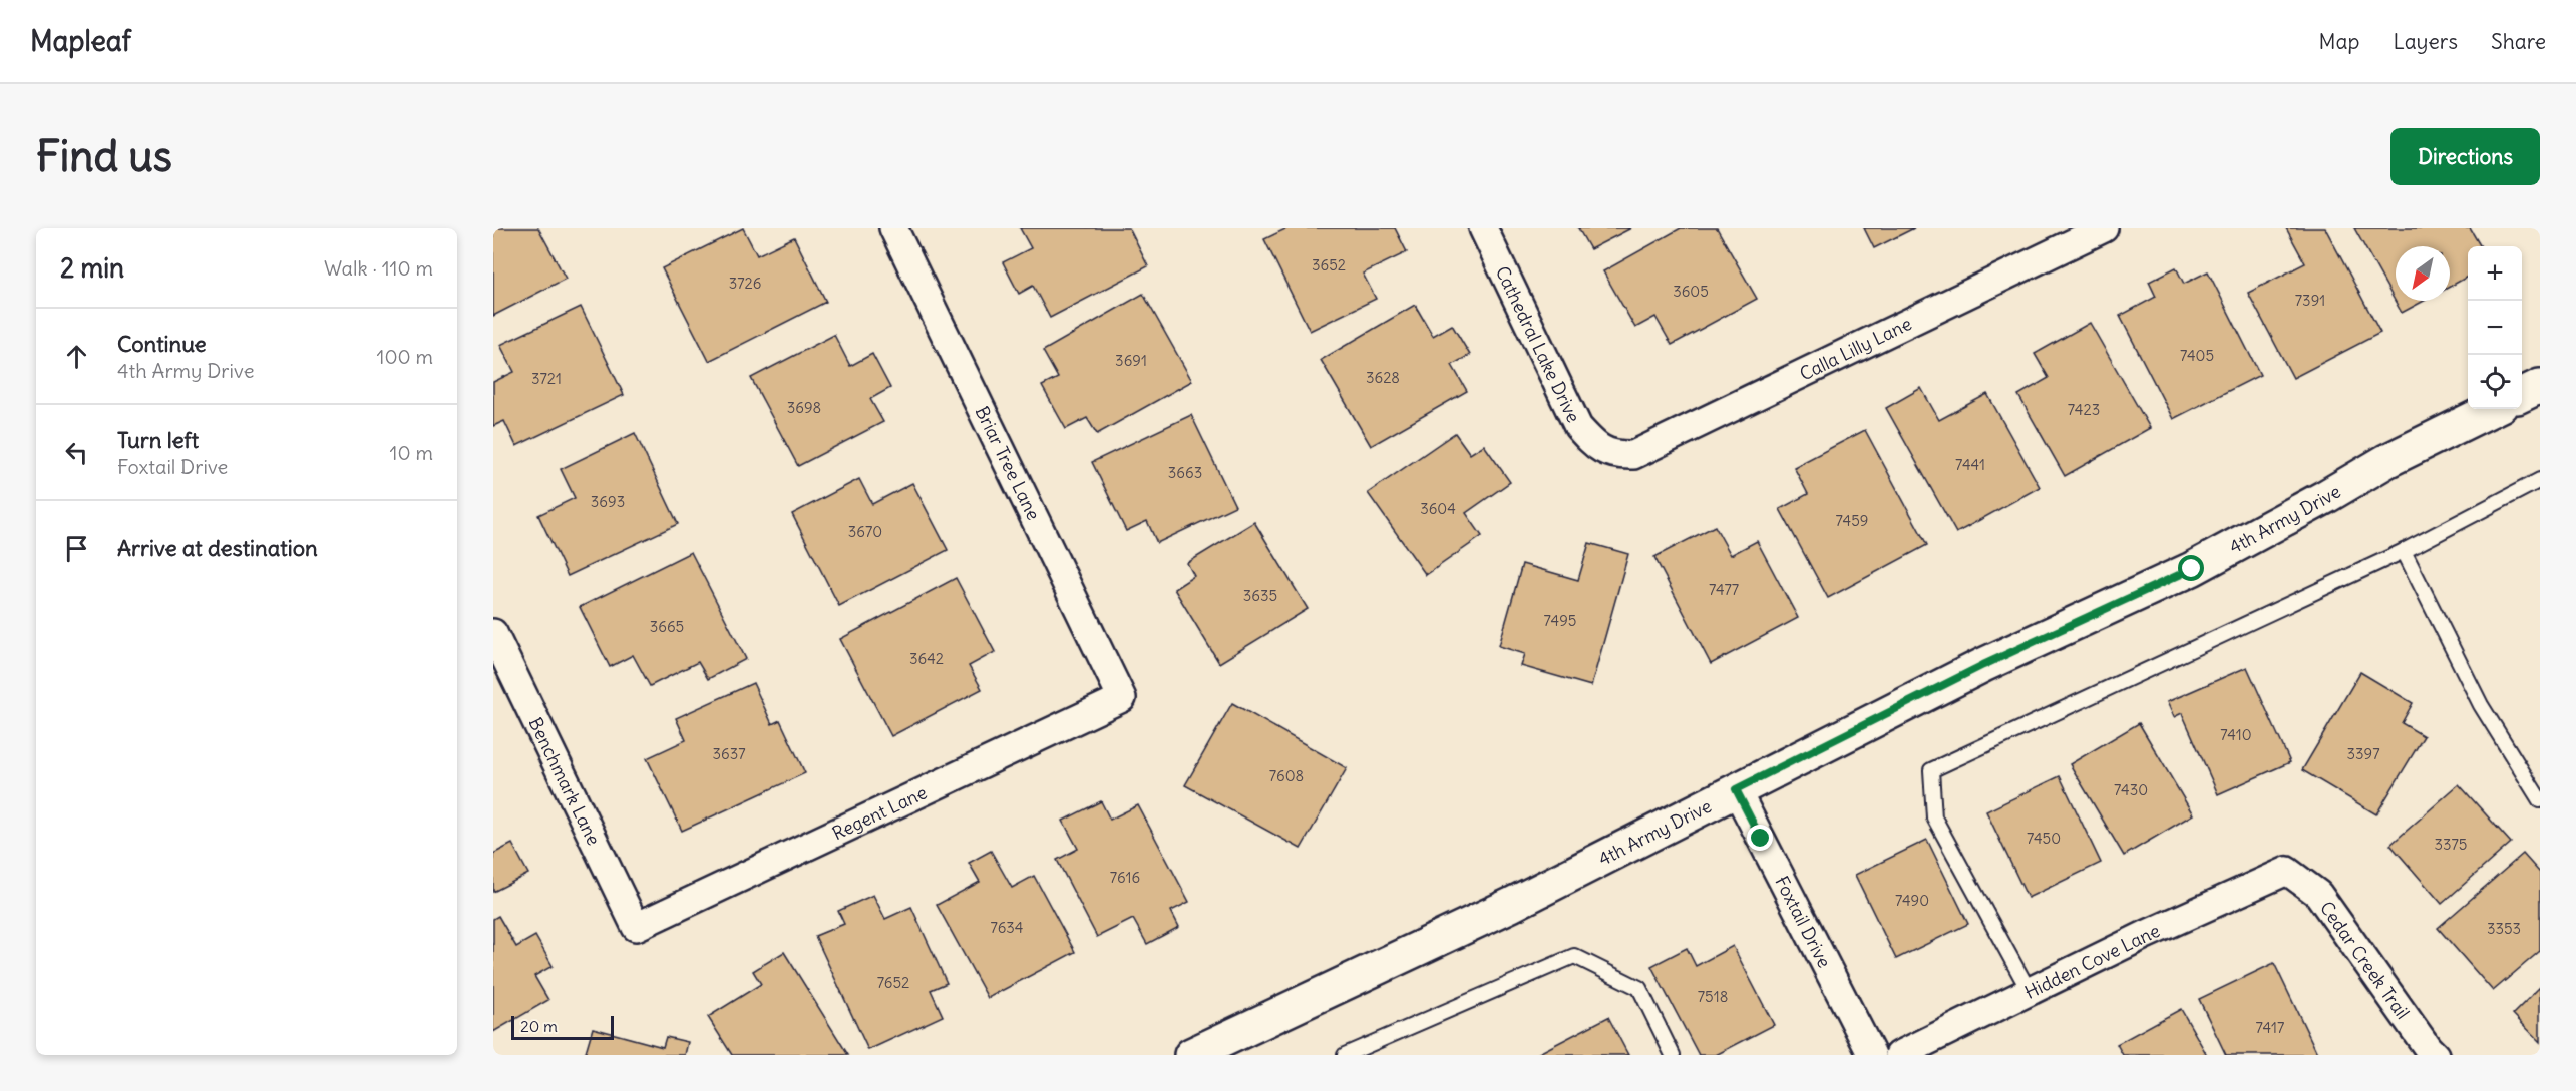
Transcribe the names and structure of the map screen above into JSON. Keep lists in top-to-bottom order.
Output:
{
  "streets": {
    "street": [
      "Cathedral Lake Drive",
      "Calla Lilly Lane",
      "Briar Tree Lane",
      "4th Army Drive",
      "Benchmark Lane",
      "Regent Lane",
      "Foxtail Drive",
      "Cedar Creek Trail",
      "Hidden Cove Lane"
    ]
  },
  "crossings": [
    ["Cathedral Lake Drive", "Calla Lilly Lane"],
    ["Briar Tree Lane", "Regent Lane"],
    ["4th Army Drive", "Foxtail Drive"],
    ["Benchmark Lane", "Regent Lane"],
    ["Cedar Creek Trail", "Hidden Cove Lane"]
  ],
  "house_numbers": [
    "3652",
    "3726",
    "3605",
    "7391",
    "7405",
    "3691",
    "3628",
    "3721",
    "3698",
    "7423",
    "7441",
    "3663",
    "3693",
    "3604",
    "7459",
    "3670",
    "7477",
    "3635",
    "7495",
    "3665",
    "3642",
    "7410",
    "3637",
    "3397",
    "7608",
    "7430",
    "7450",
    "3375",
    "7616",
    "7490",
    "7634",
    "3353",
    "7652",
    "7518",
    "7417"
  ],
  "scale_bar": "20 m",
  "north": "bottom left",
  "page": {
    "header": "Mapleaf",
    "nav": ["Map", "Layers", "Share"],
    "buttons": "Directions",
    "title": "Find us",
    "heading": ["2 min", "Walk · 110 m"],
    "map_buttons": ["+", "−"],
    "list": [
      ["Continue", "4th Army Drive", "100 m"],
      ["Turn left", "Foxtail Drive", "10 m"],
      "Arrive at destination"
    ],
    "scale": "20 m"
  }
}
